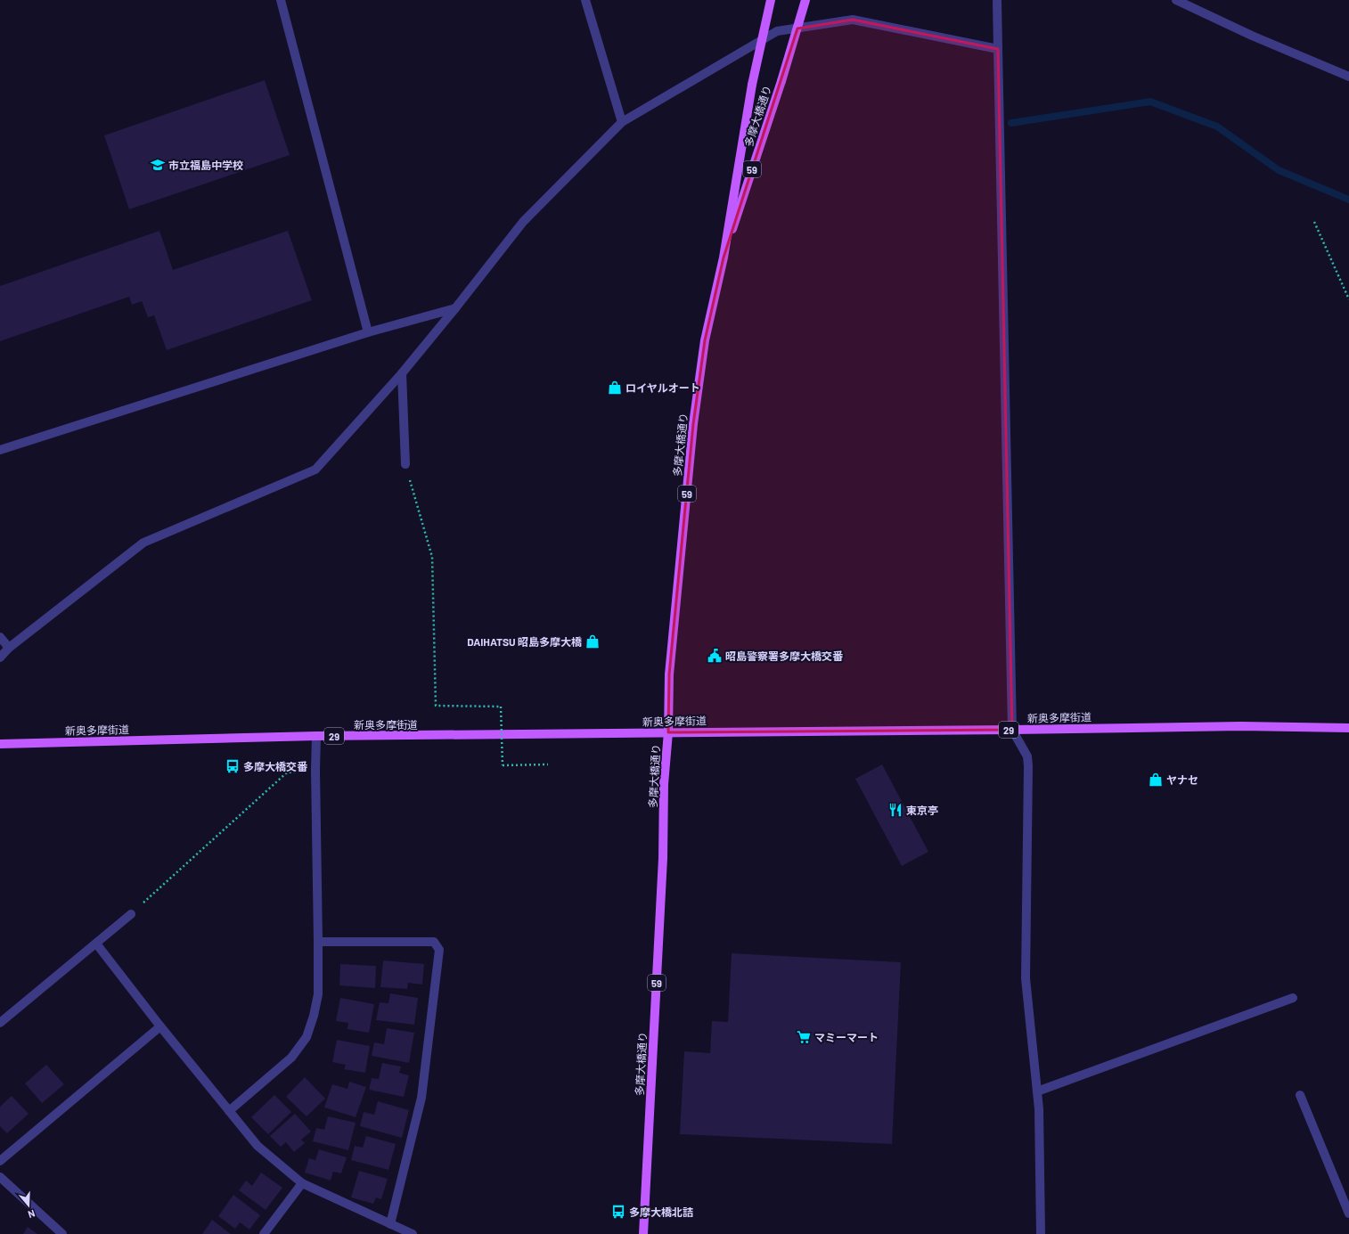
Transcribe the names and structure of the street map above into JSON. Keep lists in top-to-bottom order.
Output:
{
  "streets": {
    "main road": [
      "多摩大橋通り",
      "59",
      "新奥多摩街道",
      "29"
    ]
  },
  "crossings": [
    ["多摩大橋通り", "新奥多摩街道"]
  ],
  "places": {
    "school or university": ["市立福島中学校"],
    "shop": ["ロイヤルオート", "DAIHATSU 昭島多摩大橋", "ヤナセ"],
    "public building": ["昭島警察署多摩大橋交番"],
    "bus stop": ["多摩大橋交番", "多摩大橋北詰"],
    "restaurant": ["東京亭"],
    "supermarket": ["マミーマート"]
  },
  "north": "bottom"
}
